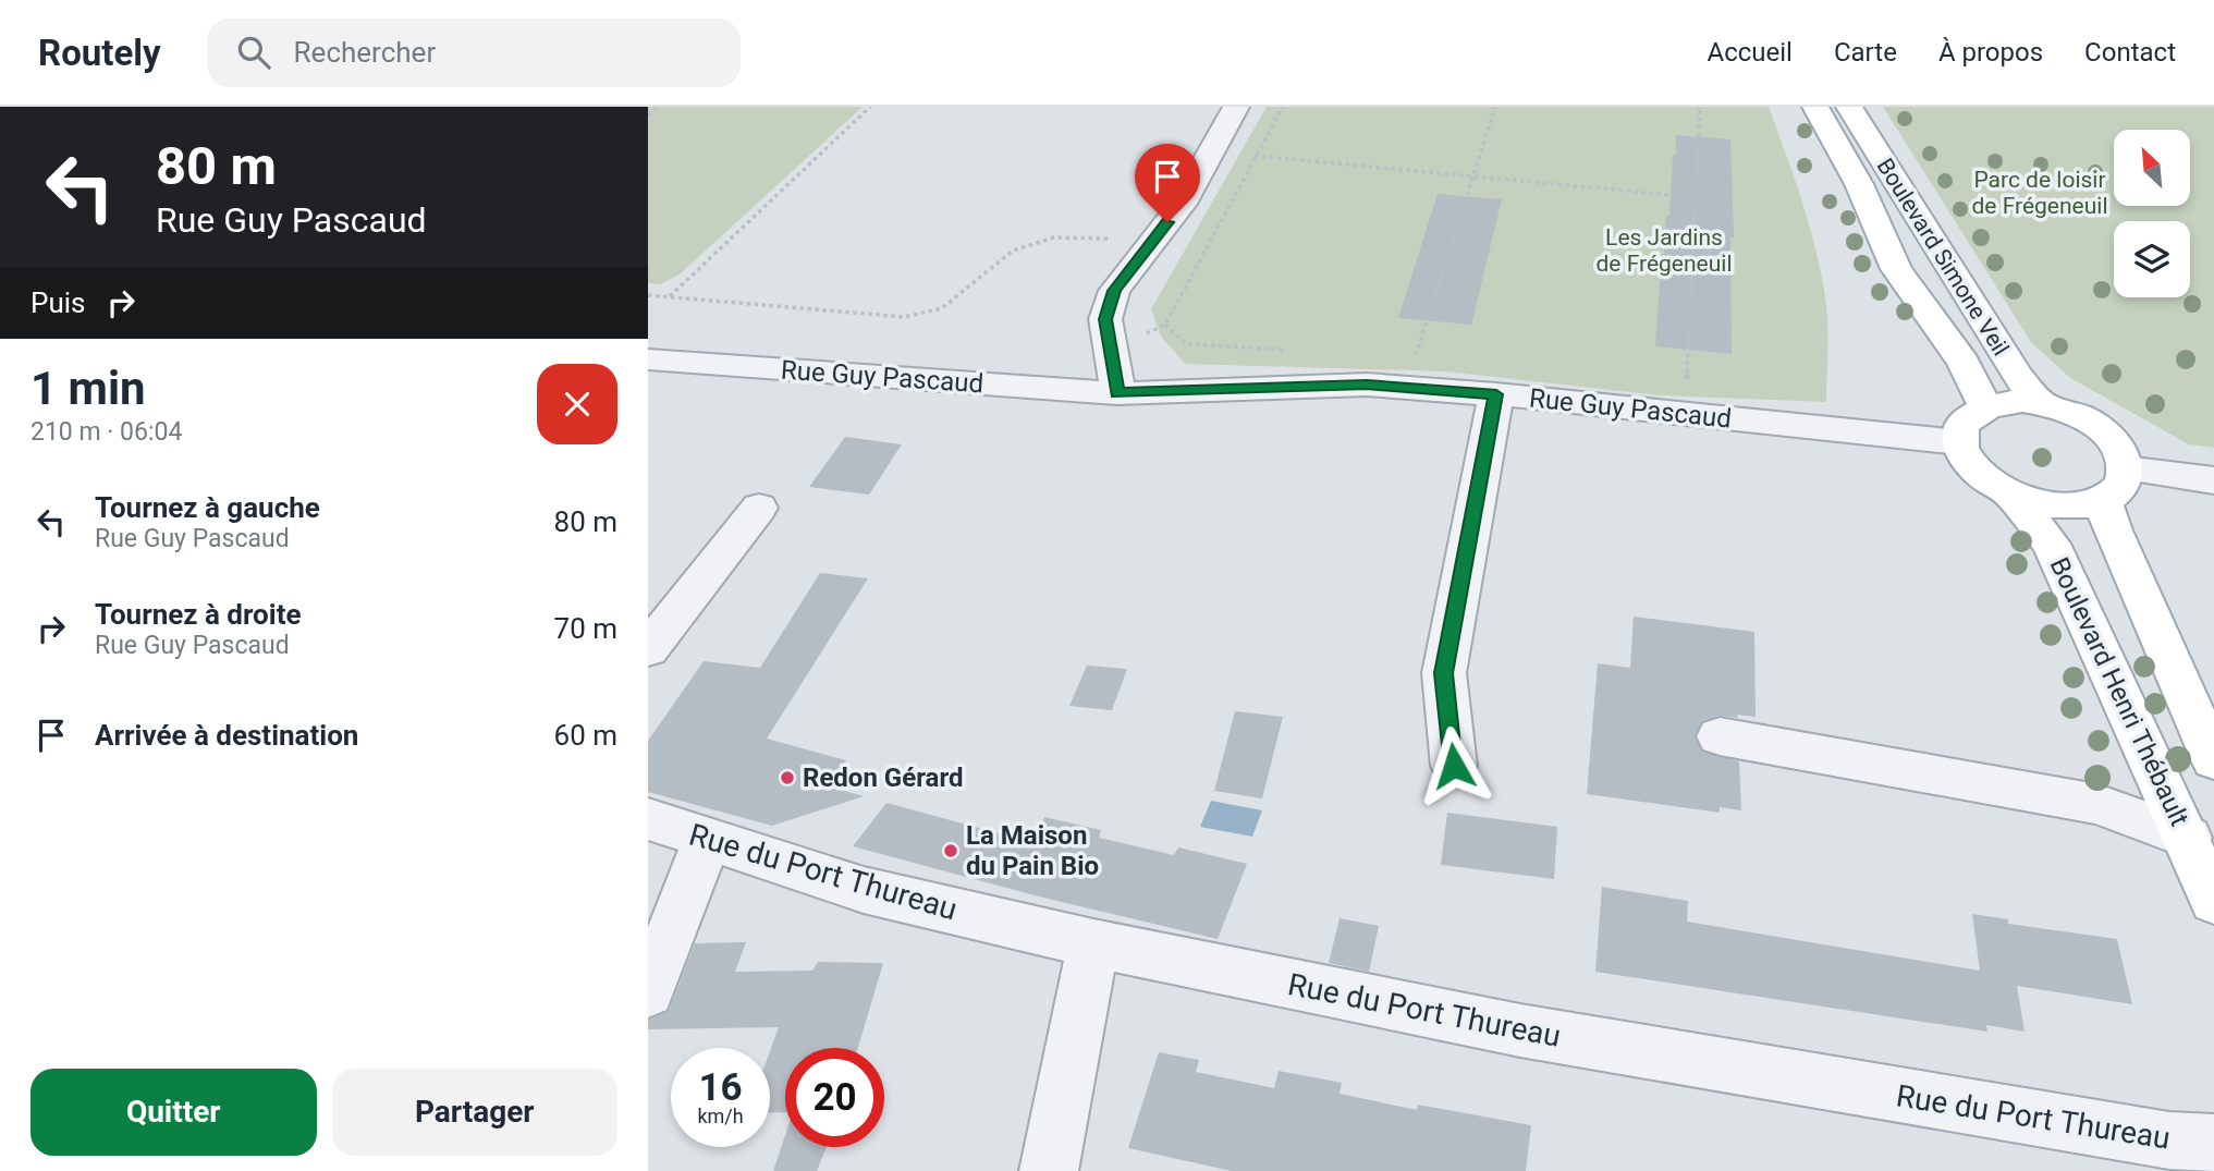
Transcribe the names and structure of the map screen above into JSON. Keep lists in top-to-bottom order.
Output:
{
  "streets": {
    "main road": ["Boulevard Simone Veil", "Boulevard Henri Thébault"],
    "street": ["Rue Guy Pascaud", "Rue du Port Thureau"]
  },
  "crossings": [
    ["Boulevard Simone Veil", "Rue Guy Pascaud"],
    ["Boulevard Simone Veil", "Boulevard Henri Thébault"],
    ["Rue Guy Pascaud", "Boulevard Henri Thébault"]
  ],
  "parks": ["Parc de loisir de Frégeneuil", "Les Jardins de Frégeneuil"],
  "places": ["Redon Gérard", "La Maison du Pain Bio"],
  "north": "top left",
  "page": {
    "header": "Routely",
    "search": "Rechercher",
    "nav": [
      "Accueil",
      "Carte",
      "À propos",
      "Contact"
    ],
    "turn": ["80 m", "Rue Guy Pascaud"],
    "then": "Puis",
    "heading": ["1 min", "210 m · 06:04"],
    "list": [
      {
        "name": "Tournez à gauche",
        "note": "Rue Guy Pascaud",
        "value": "80 m"
      },
      {
        "name": "Tournez à droite",
        "note": "Rue Guy Pascaud",
        "value": "70 m"
      },
      {
        "name": "Arrivée à destination",
        "value": "60 m"
      }
    ],
    "speed": "16 km/h",
    "limit": "20",
    "buttons": ["Quitter", "Partager"]
  }
}
